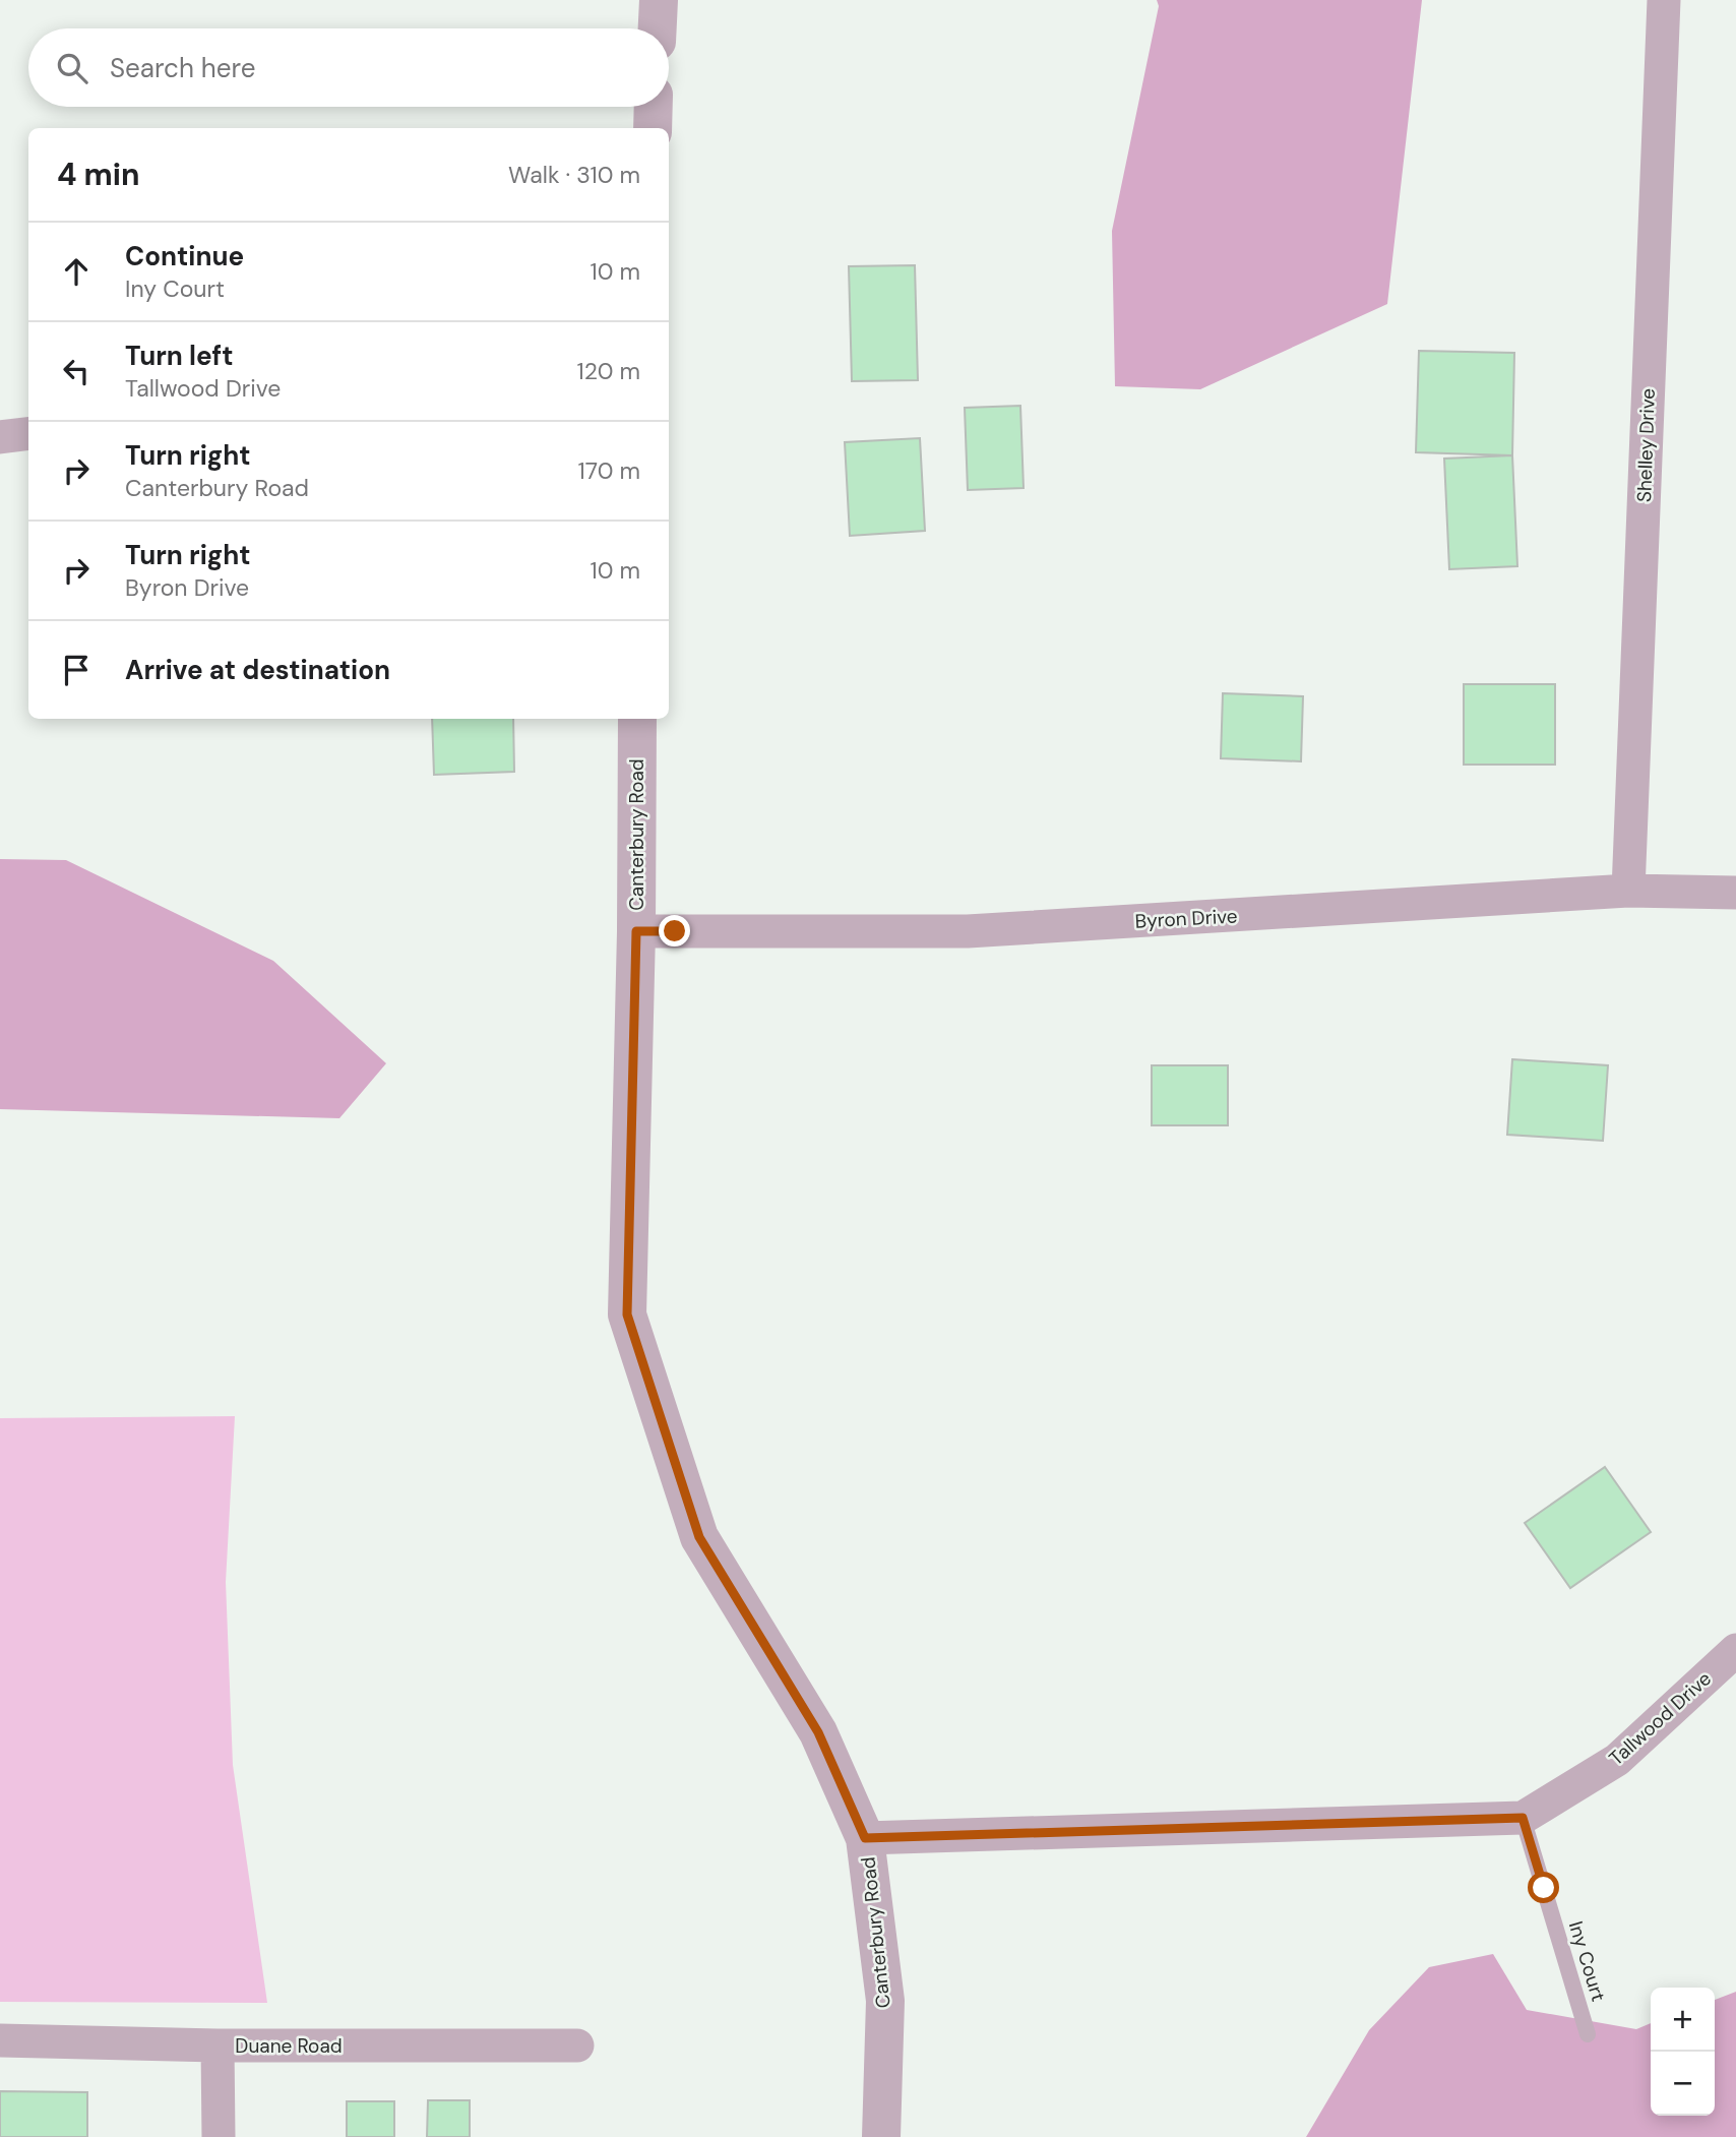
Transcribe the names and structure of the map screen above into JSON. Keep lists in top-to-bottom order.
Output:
{
  "streets": {
    "street": [
      "Shelley Drive",
      "Canterbury Road",
      "Byron Drive",
      "Tallwood Drive",
      "Duane Road"
    ],
    "lane": ["Iny Court"]
  },
  "crossings": [
    ["Shelley Drive", "Byron Drive"],
    ["Canterbury Road", "Byron Drive"],
    ["Canterbury Road", "Tallwood Drive"],
    ["Tallwood Drive", "Iny Court"]
  ],
  "page": {
    "search": "Search here",
    "heading": ["4 min", "Walk · 310 m"],
    "list": [
      ["Continue", "Iny Court", "10 m"],
      ["Turn left", "Tallwood Drive", "120 m"],
      ["Turn right", "Canterbury Road", "170 m"],
      ["Turn right", "Byron Drive", "10 m"],
      "Arrive at destination"
    ],
    "map_buttons": ["+", "−"]
  }
}
